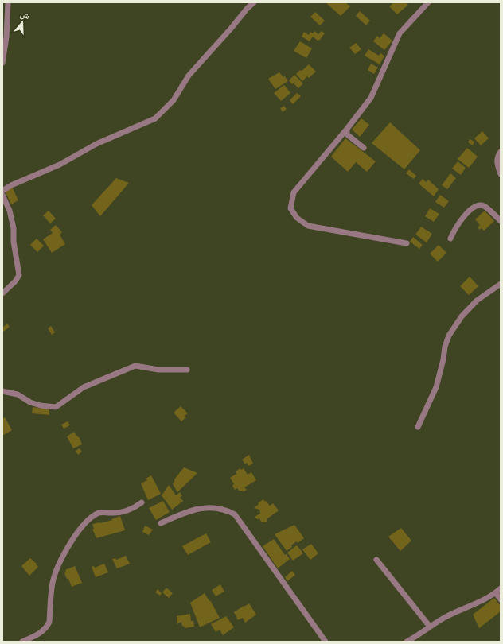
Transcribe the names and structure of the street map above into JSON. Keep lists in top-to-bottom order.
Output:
{
  "north": "top"
}
